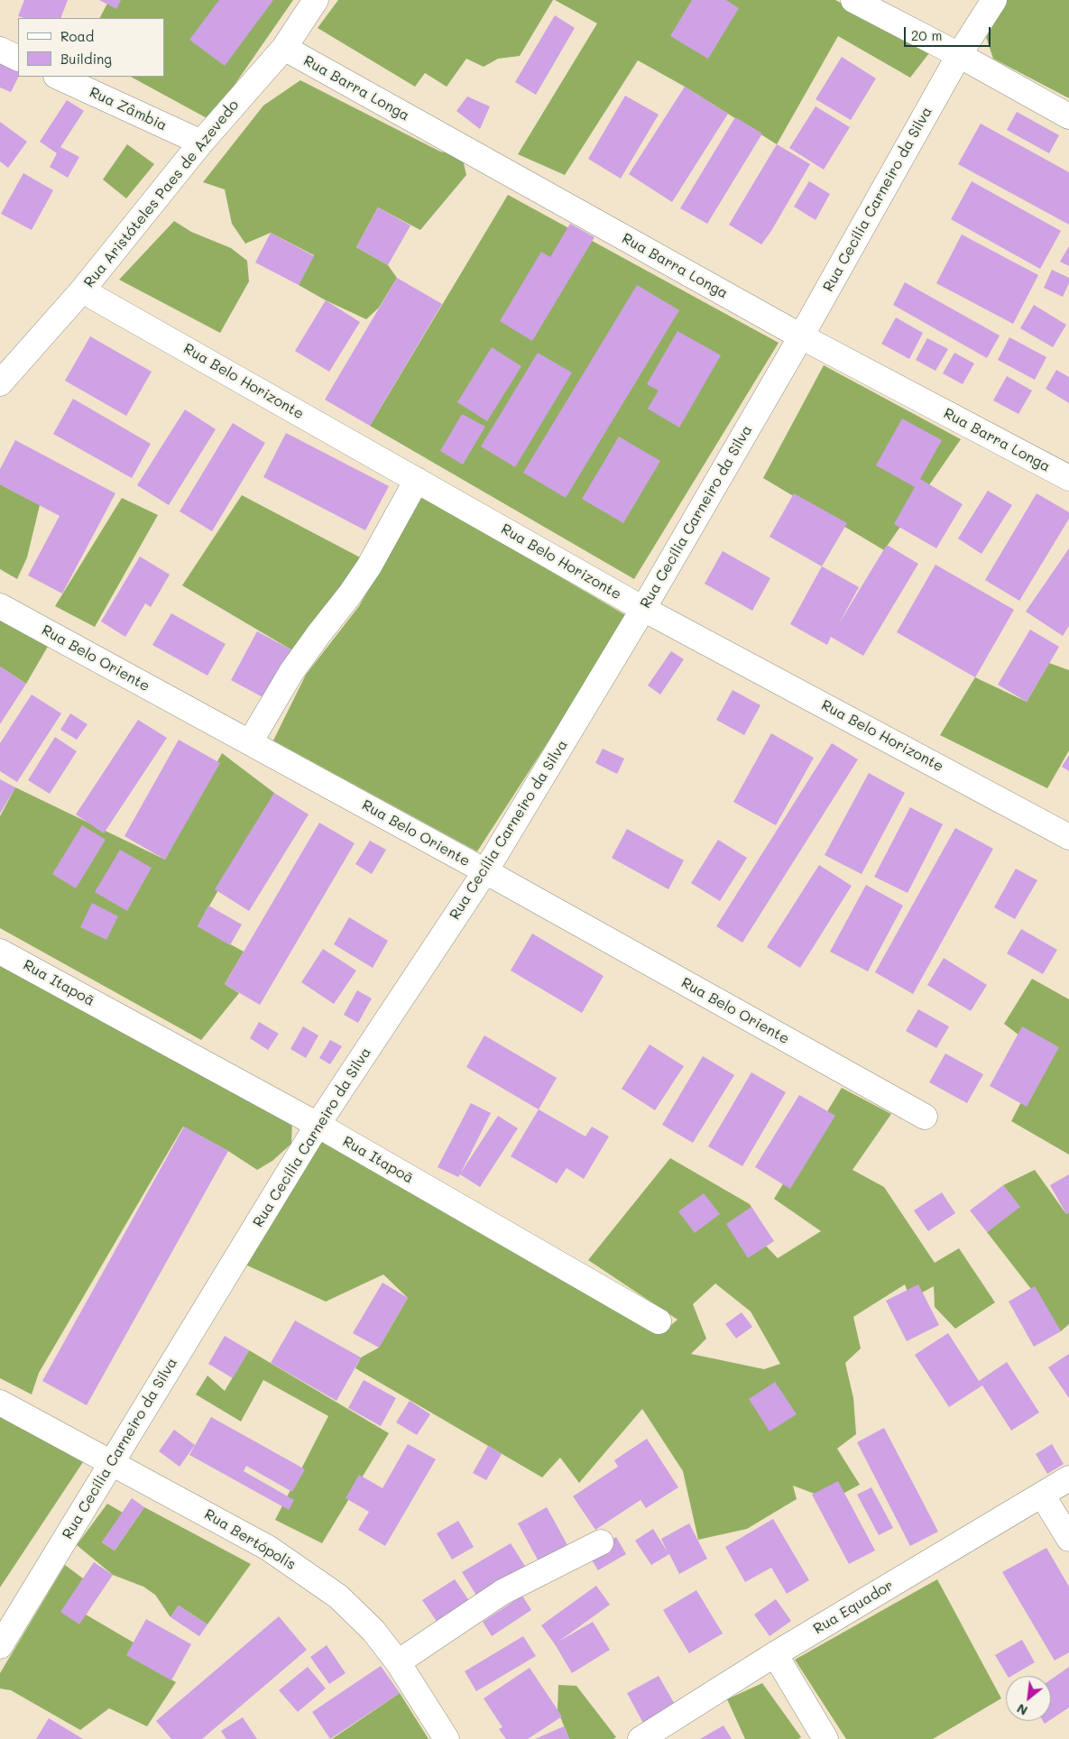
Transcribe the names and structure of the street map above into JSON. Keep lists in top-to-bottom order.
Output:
{
  "streets": {
    "street": [
      "Rua Barra Longa",
      "Rua Zâmbia",
      "Rua Aristóteles Paes de Azevedo",
      "Rua Cecília Carneiro da Silva",
      "Rua Belo Horizonte",
      "Rua Belo Oriente",
      "Rua Itapoã",
      "Rua Bertópolis",
      "Rua Equador"
    ]
  },
  "crossings": [
    ["Rua Barra Longa", "Rua Aristóteles Paes de Azevedo"],
    ["Rua Barra Longa", "Rua Cecília Carneiro da Silva"],
    ["Rua Zâmbia", "Rua Aristóteles Paes de Azevedo"],
    ["Rua Aristóteles Paes de Azevedo", "Rua Belo Horizonte"],
    ["Rua Cecília Carneiro da Silva", "Rua Belo Horizonte"],
    ["Rua Cecília Carneiro da Silva", "Rua Belo Oriente"],
    ["Rua Cecília Carneiro da Silva", "Rua Itapoã"],
    ["Rua Cecília Carneiro da Silva", "Rua Bertópolis"]
  ],
  "legend": ["Road", "Building"],
  "scale_bar": "20 m",
  "north": "bottom left"
}
